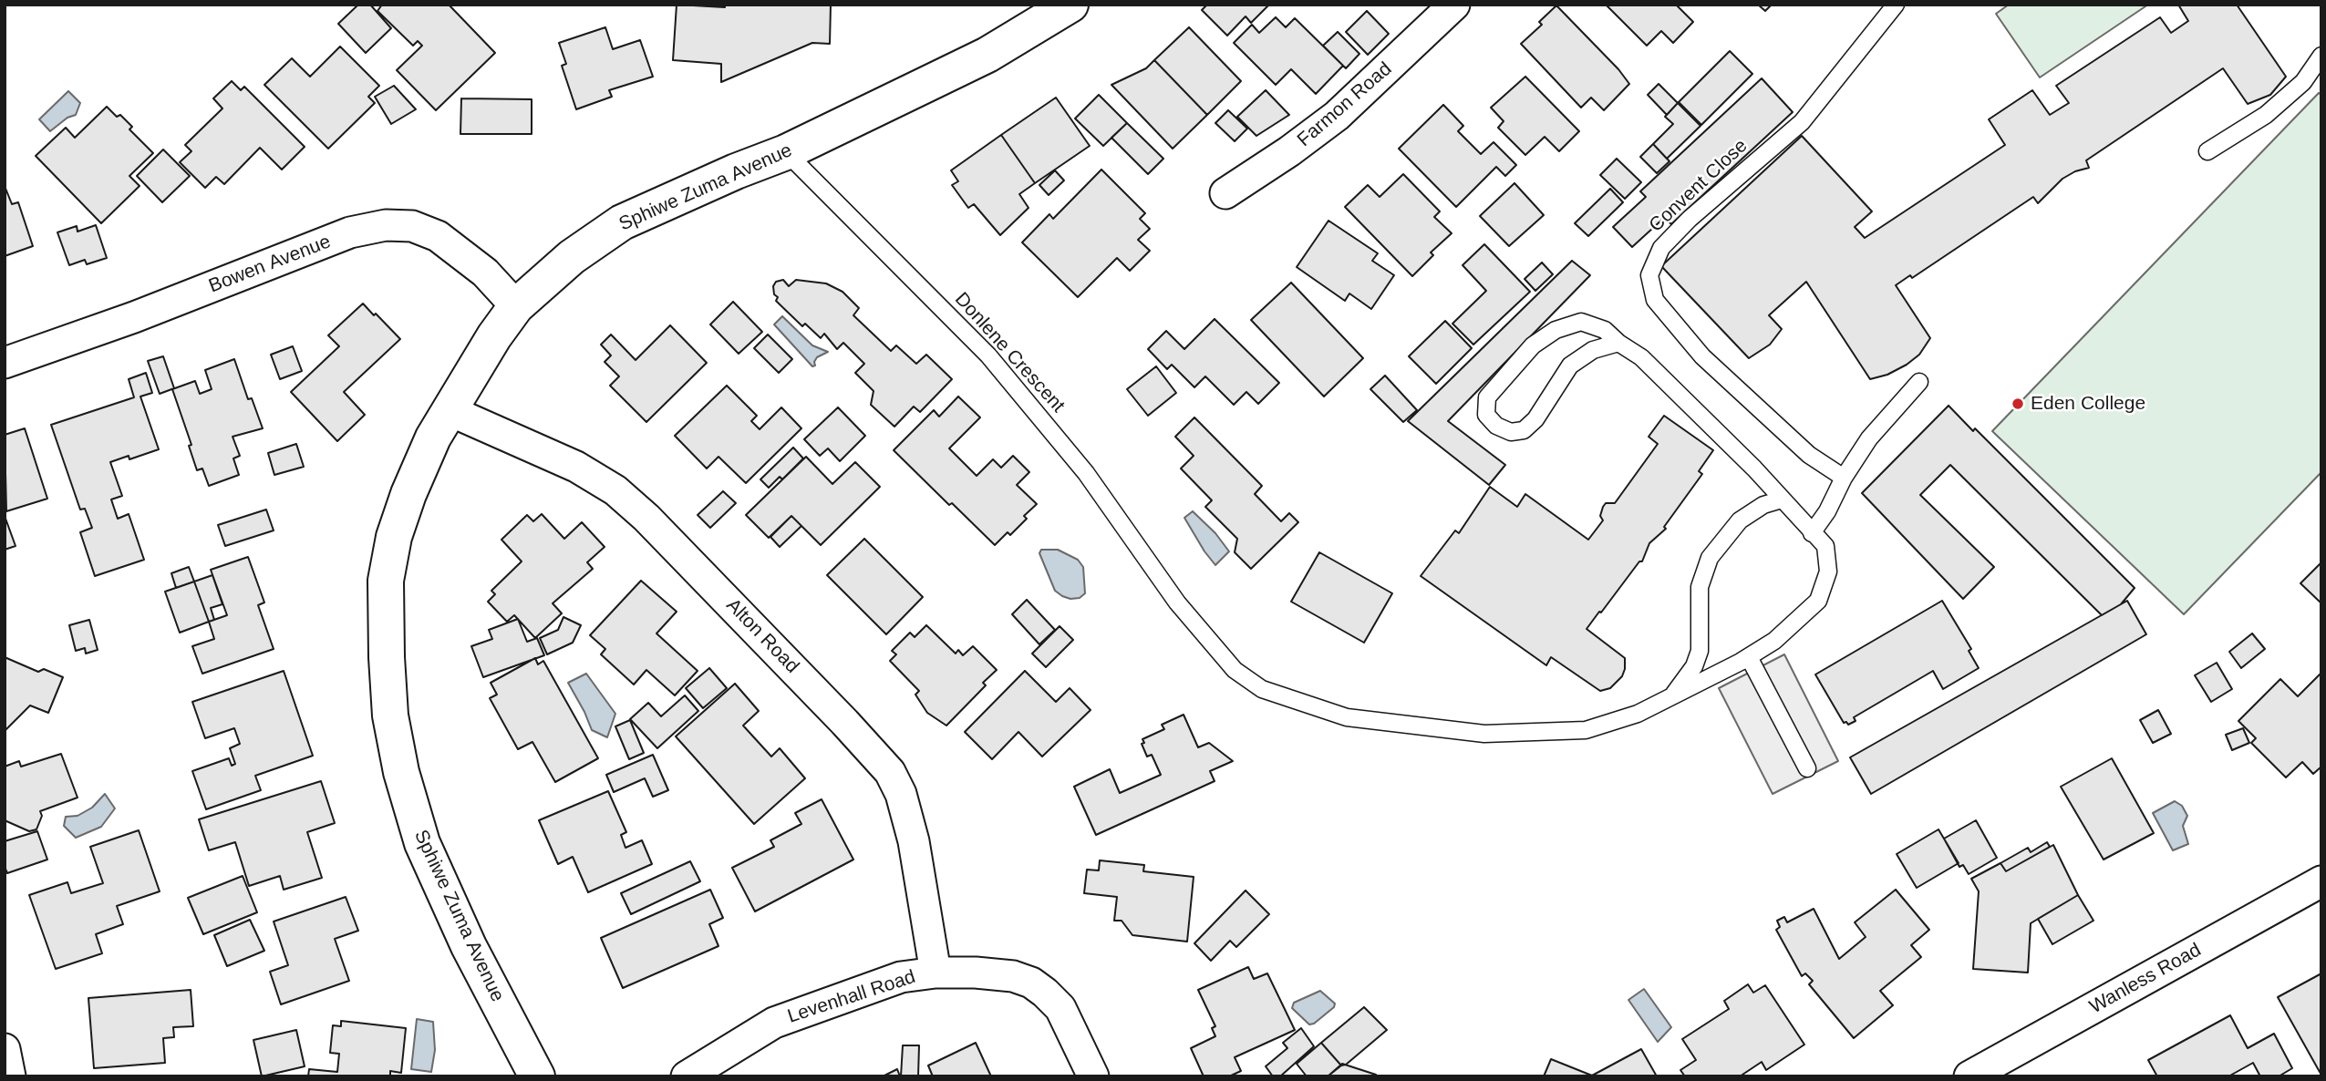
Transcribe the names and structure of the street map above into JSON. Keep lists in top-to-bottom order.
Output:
{
  "streets": {
    "street": [
      "Farmon Road",
      "Sphiwe Zuma Avenue",
      "Bowen Avenue",
      "Alton Road",
      "Wanless Road",
      "Levenhall Road"
    ],
    "lane": ["Convent Close", "Donlene Crescent"]
  },
  "crossings": [
    ["Sphiwe Zuma Avenue", "Bowen Avenue"],
    ["Sphiwe Zuma Avenue", "Donlene Crescent"],
    ["Sphiwe Zuma Avenue", "Alton Road"],
    ["Alton Road", "Levenhall Road"]
  ],
  "places": ["Eden College"]
}
